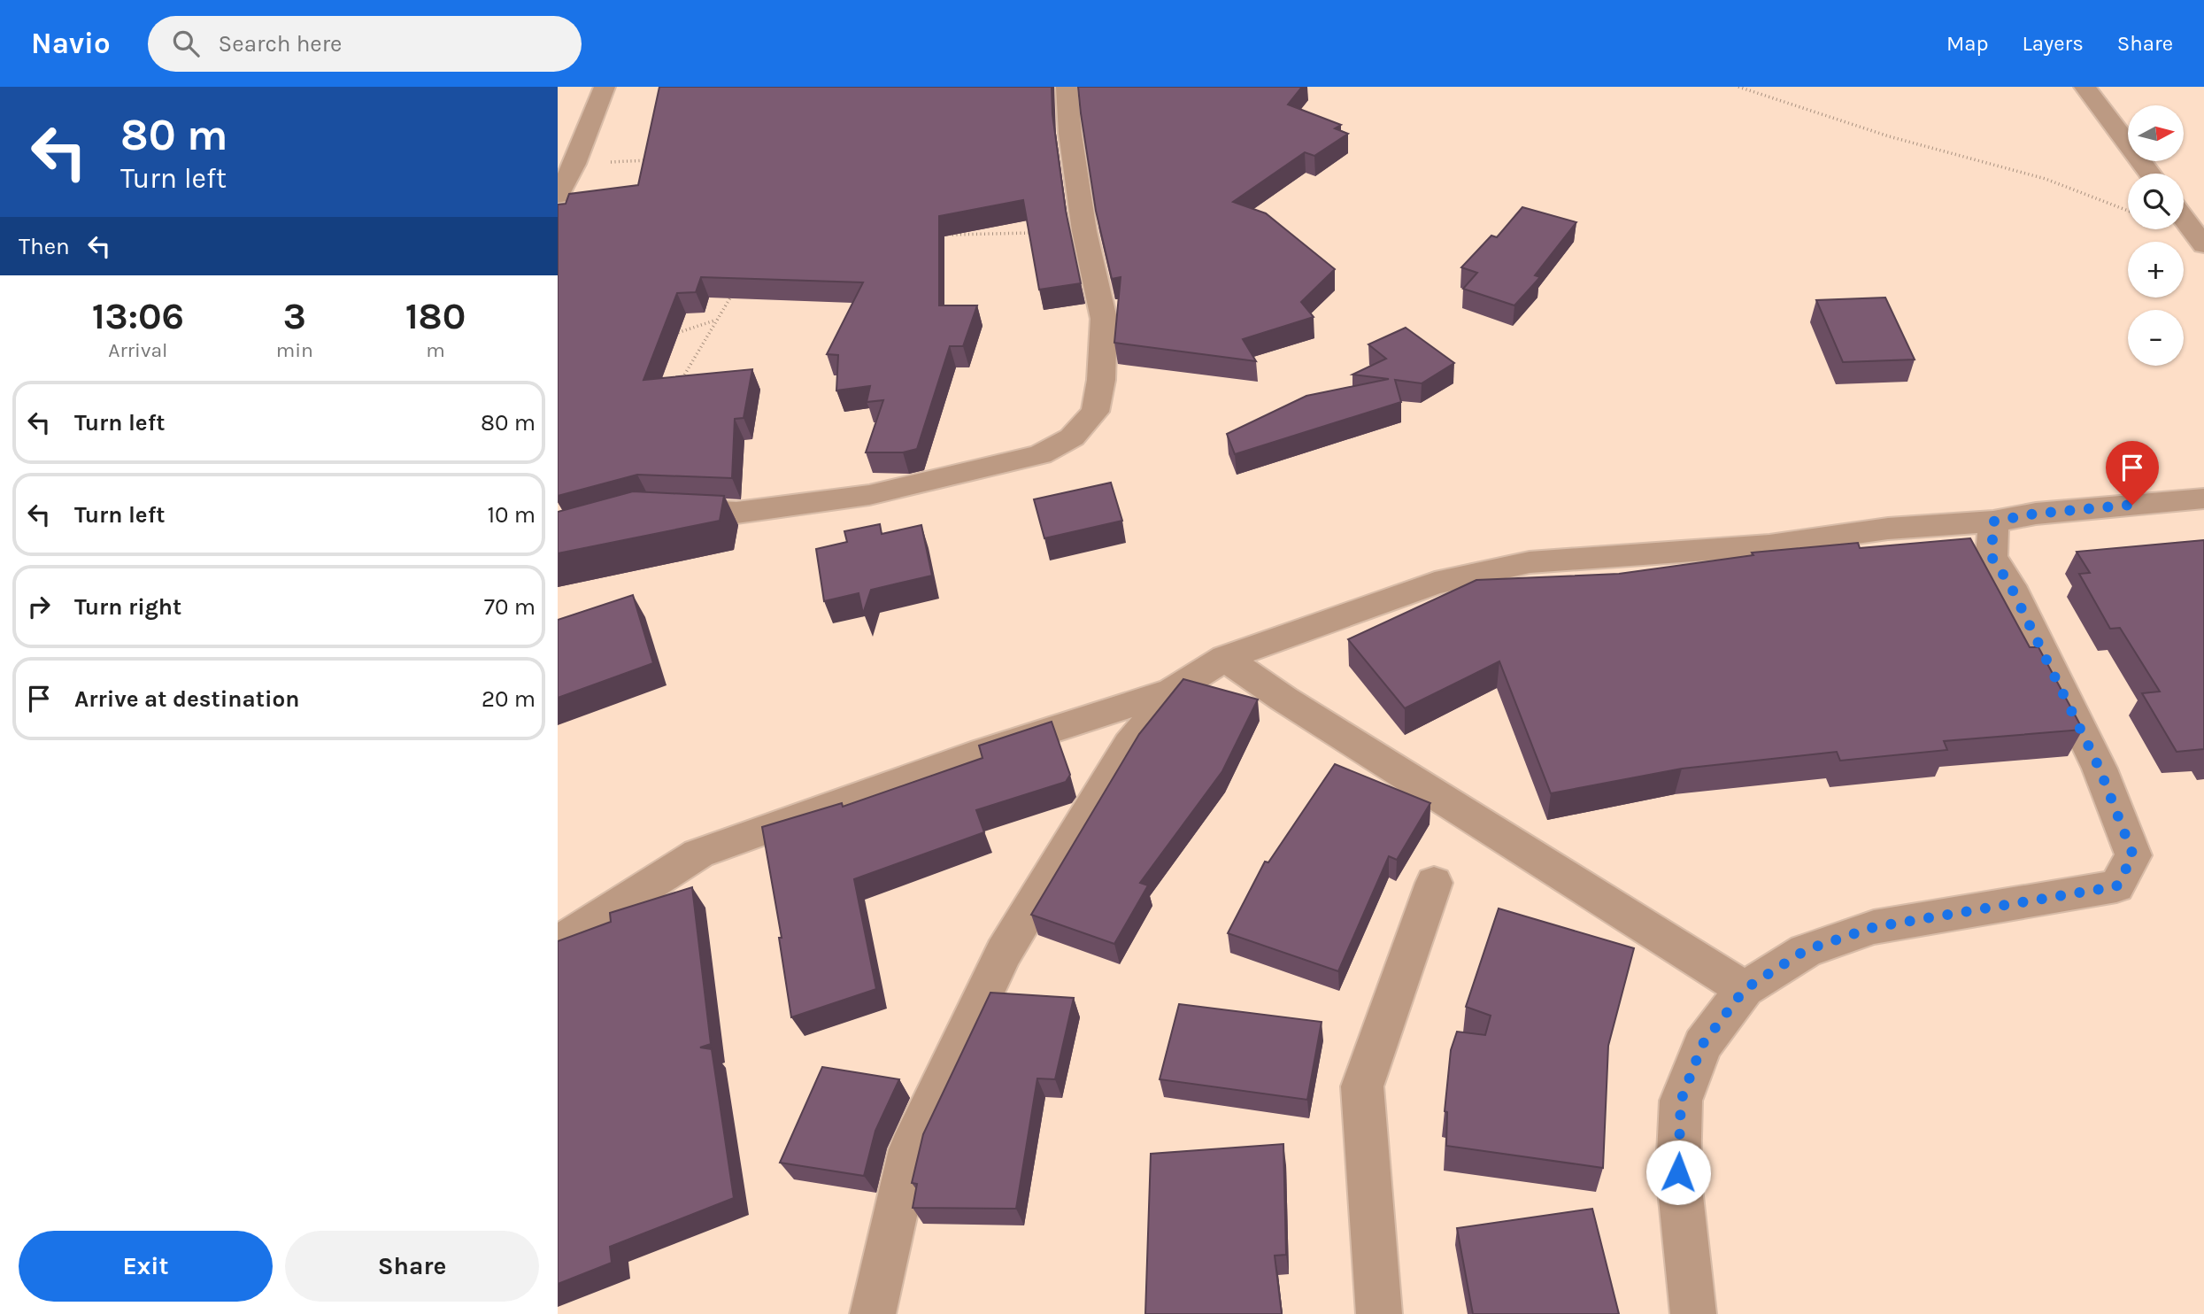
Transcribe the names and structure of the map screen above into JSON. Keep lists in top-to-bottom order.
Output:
{
  "north": "right",
  "page": {
    "header": "Navio",
    "search": "Search here",
    "nav": ["Map", "Layers", "Share"],
    "turn": ["80 m", "Turn left"],
    "map_buttons": ["+", "−"],
    "then": "Then",
    "eta": [
      "13:06",
      "Arrival",
      "3",
      "min",
      "180",
      "m"
    ],
    "list": [
      {
        "name": "Turn left",
        "value": "80 m"
      },
      {
        "name": "Turn left",
        "value": "10 m"
      },
      {
        "name": "Turn right",
        "value": "70 m"
      },
      {
        "name": "Arrive at destination",
        "value": "20 m"
      }
    ],
    "buttons": ["Exit", "Share"]
  }
}
